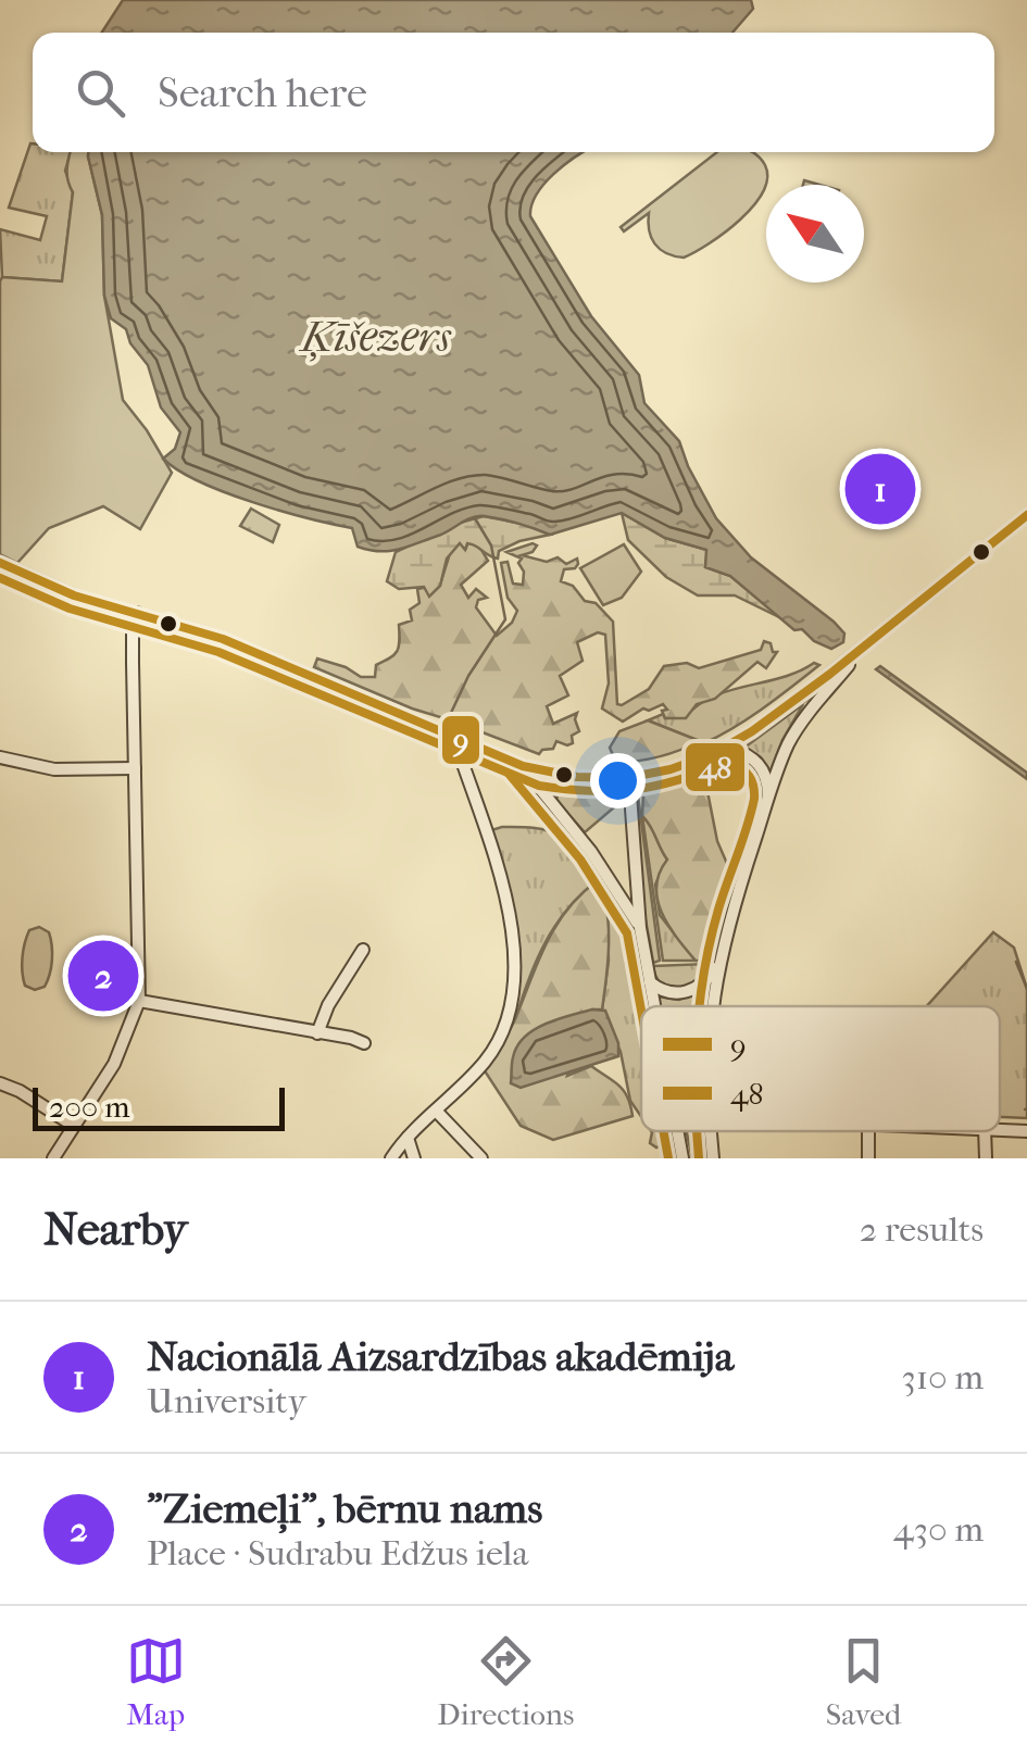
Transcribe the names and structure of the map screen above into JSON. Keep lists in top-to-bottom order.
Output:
{
  "water": ["Ķīšezers"],
  "lines": ["transit line 9", "transit line 48"],
  "legend": ["9", "48"],
  "scale_bar": "200 m",
  "north": "top left",
  "page": {
    "search": "Search here",
    "pins": ["1", "2"],
    "scale": "200 m",
    "heading": ["Nearby", "2 results"],
    "list": [
      {
        "mark": "1",
        "name": "Nacionālā Aizsardzības akadēmija",
        "note": "University",
        "value": "310 m"
      },
      {
        "mark": "2",
        "name": "\"Ziemeļi\", bērnu nams",
        "note": "Place · Sudrabu Edžus iela",
        "value": "430 m"
      }
    ],
    "nav": ["Map", "Directions", "Saved"]
  }
}
